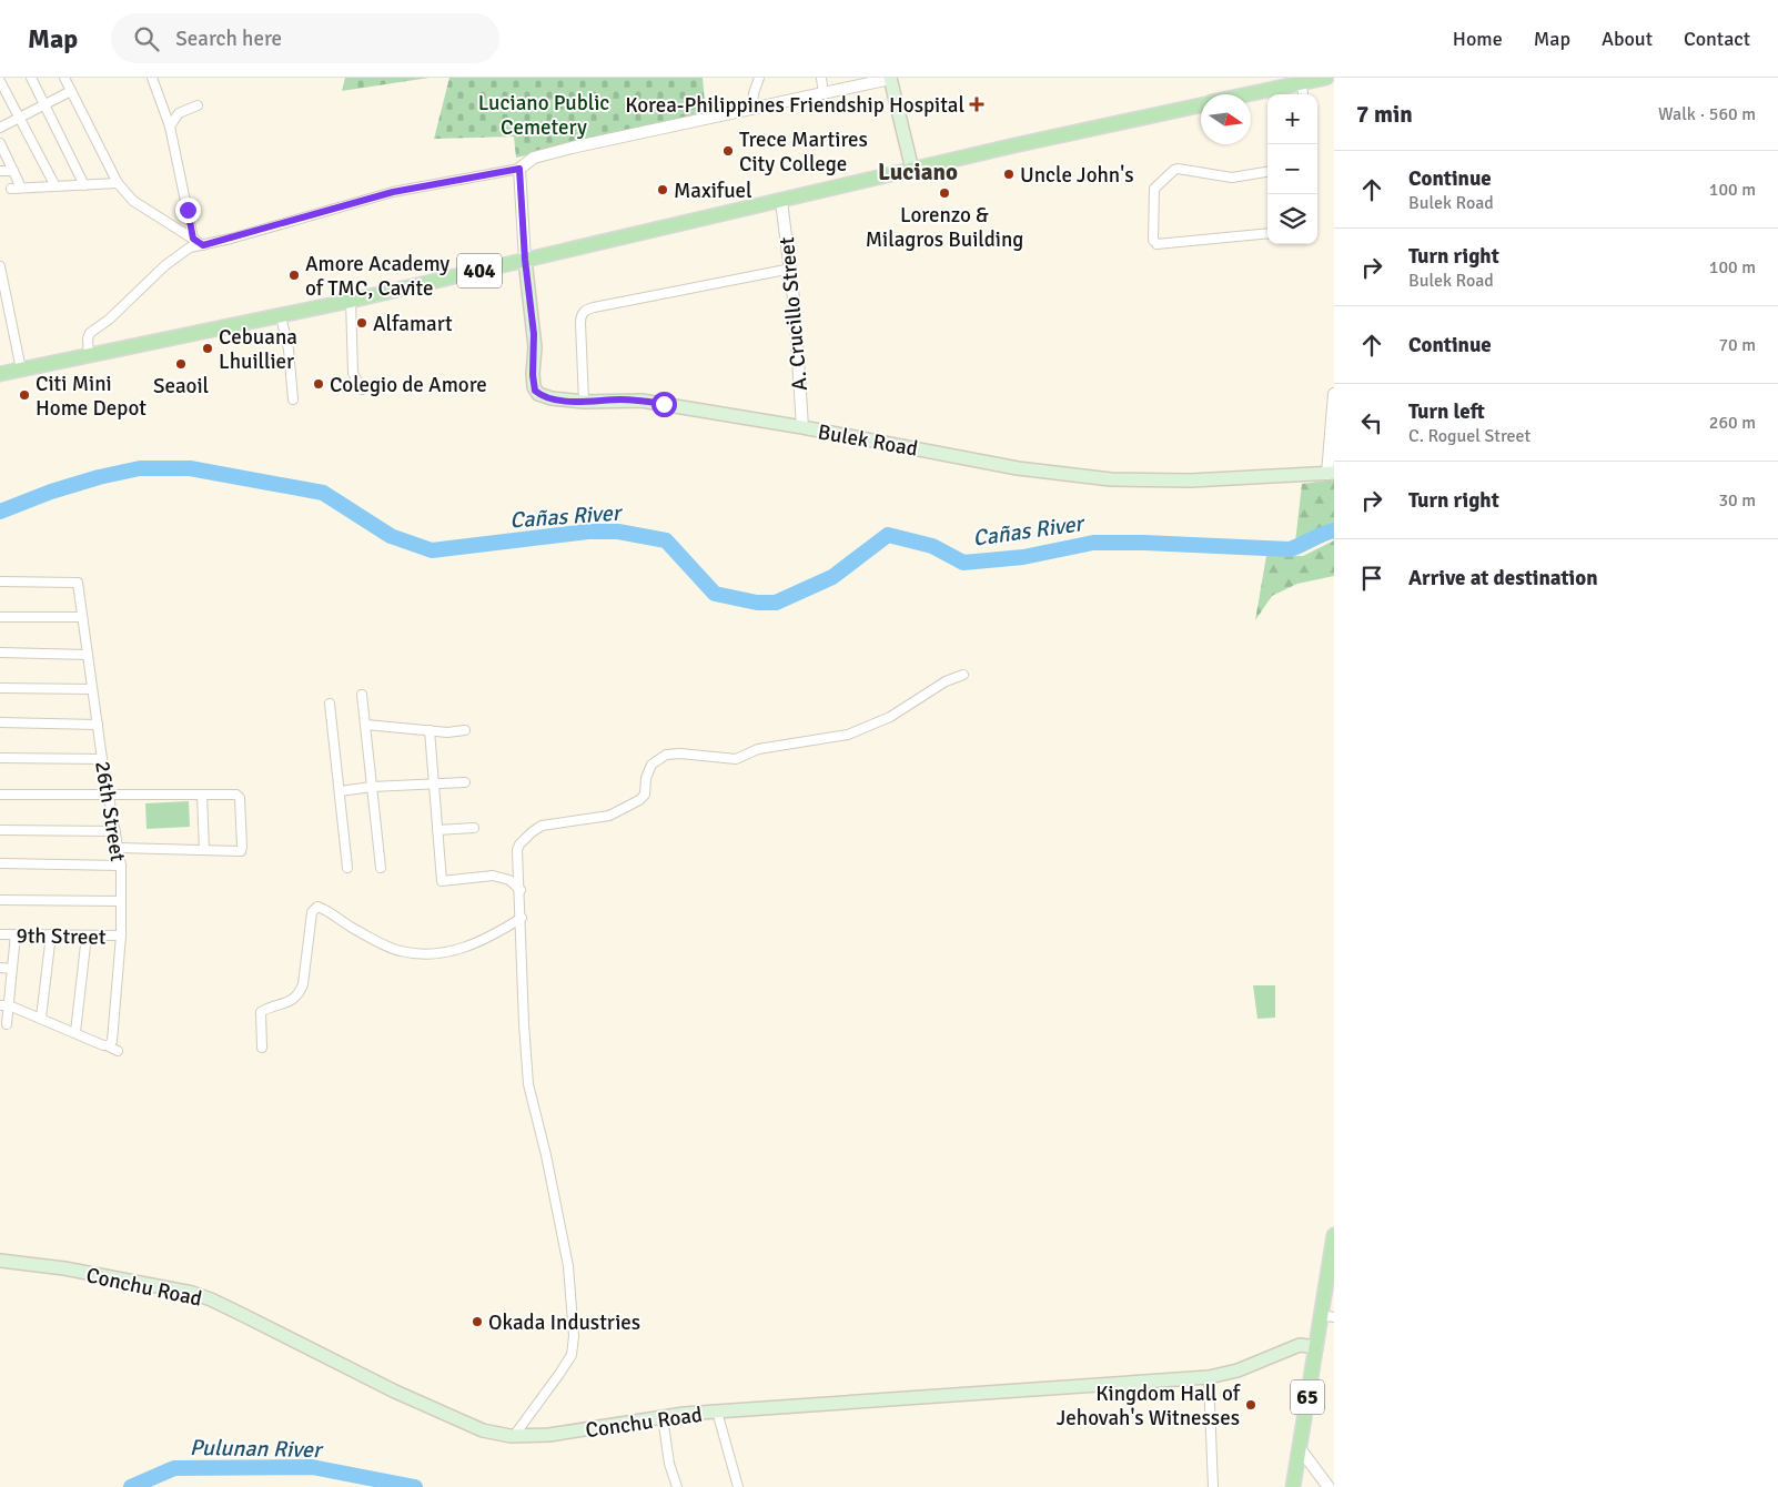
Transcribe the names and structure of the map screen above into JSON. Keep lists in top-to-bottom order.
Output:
{
  "streets": {
    "main road": [
      "404",
      "Bulek Road",
      "Conchu Road",
      "65"
    ],
    "street": ["A. Crucillo Street", "26th Street", "9th Street"]
  },
  "crossings": [
    ["404", "A. Crucillo Street"],
    ["404", "Bulek Road"],
    ["A. Crucillo Street", "Bulek Road"],
    ["26th Street", "9th Street"],
    ["Conchu Road", "65"]
  ],
  "districts": ["Luciano"],
  "water": ["Cañas River", "Pulunan River"],
  "parks": ["Luciano Public Cemetery"],
  "places": {
    "health": ["Korea-Philippines Friendship Hospital"],
    "other": [
      "Trece Martires City College",
      "Uncle John's",
      "Maxifuel",
      "Lorenzo & Milagros Building",
      "Amore Academy of TMC, Cavite",
      "Alfamart",
      "Cebuana Lhuillier",
      "Seaoil",
      "Colegio de Amore",
      "Citi Mini Home Depot",
      "Okada Industries",
      "Kingdom Hall of Jehovah's Witnesses"
    ]
  },
  "north": "right",
  "page": {
    "header": "Map",
    "search": "Search here",
    "nav": [
      "Home",
      "Map",
      "About",
      "Contact"
    ],
    "heading": ["7 min", "Walk · 560 m"],
    "map_buttons": ["+", "−"],
    "list": [
      ["Continue", "Bulek Road", "100 m"],
      ["Turn right", "Bulek Road", "100 m"],
      ["Continue", "70 m"],
      ["Turn left", "C. Roguel Street", "260 m"],
      ["Turn right", "30 m"],
      "Arrive at destination"
    ]
  }
}
